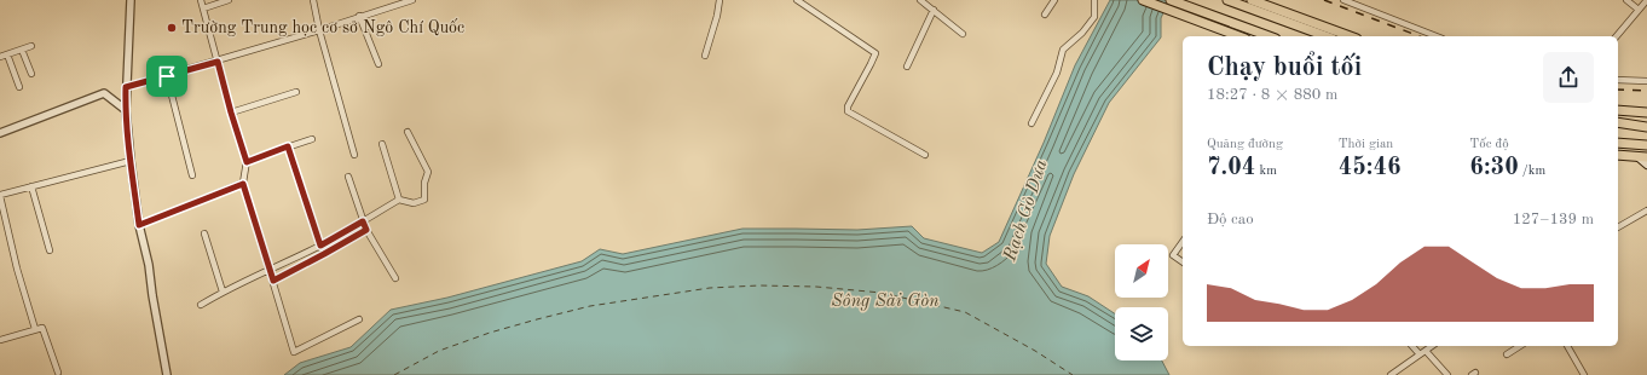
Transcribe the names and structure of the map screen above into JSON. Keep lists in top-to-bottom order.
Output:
{
  "water": ["Rạch Gò Dưa", "Sông Sài Gòn"],
  "places": ["Trường Trung học cơ sở Ngô Chí Quốc"],
  "north": "top right",
  "page": {
    "heading": ["Chạy buổi tối", "18:27 · 8 × 880 m"],
    "stats": [
      ["Quãng đường", "7.04 km"],
      ["Thời gian", "45:46"],
      ["Tốc độ", "6:30 /km"]
    ],
    "chart": ["Độ cao", "127–139 m"]
  }
}
